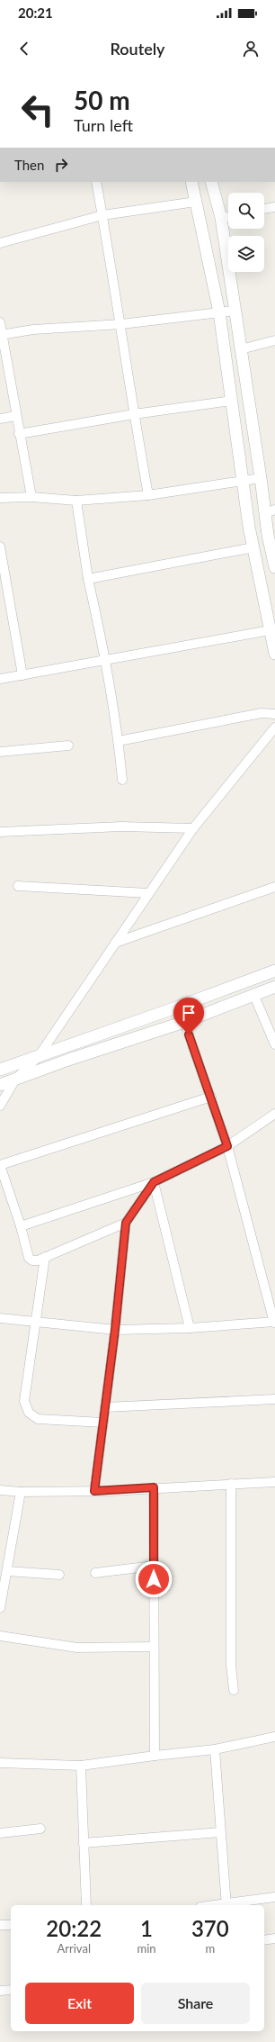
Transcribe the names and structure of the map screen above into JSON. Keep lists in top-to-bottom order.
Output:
{
  "page": {
    "status": "20:21",
    "header": "Routely",
    "turn": ["50 m", "Turn left"],
    "then": "Then",
    "eta": [
      "20:22",
      "Arrival",
      "1",
      "min",
      "370",
      "m"
    ],
    "buttons": ["Exit", "Share"]
  }
}
